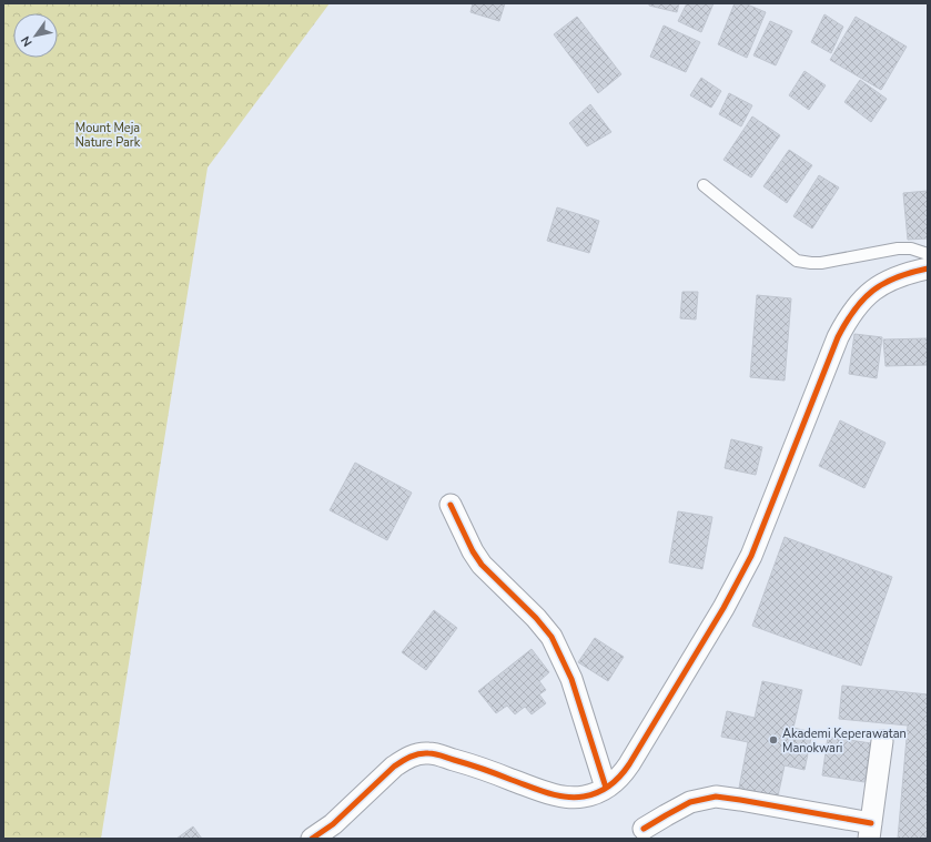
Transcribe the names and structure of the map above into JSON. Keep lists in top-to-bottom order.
{
  "parks": ["Mount Meja Nature Park"],
  "places": ["Akademi Keperawatan Manokwari"],
  "north": "bottom left"
}
